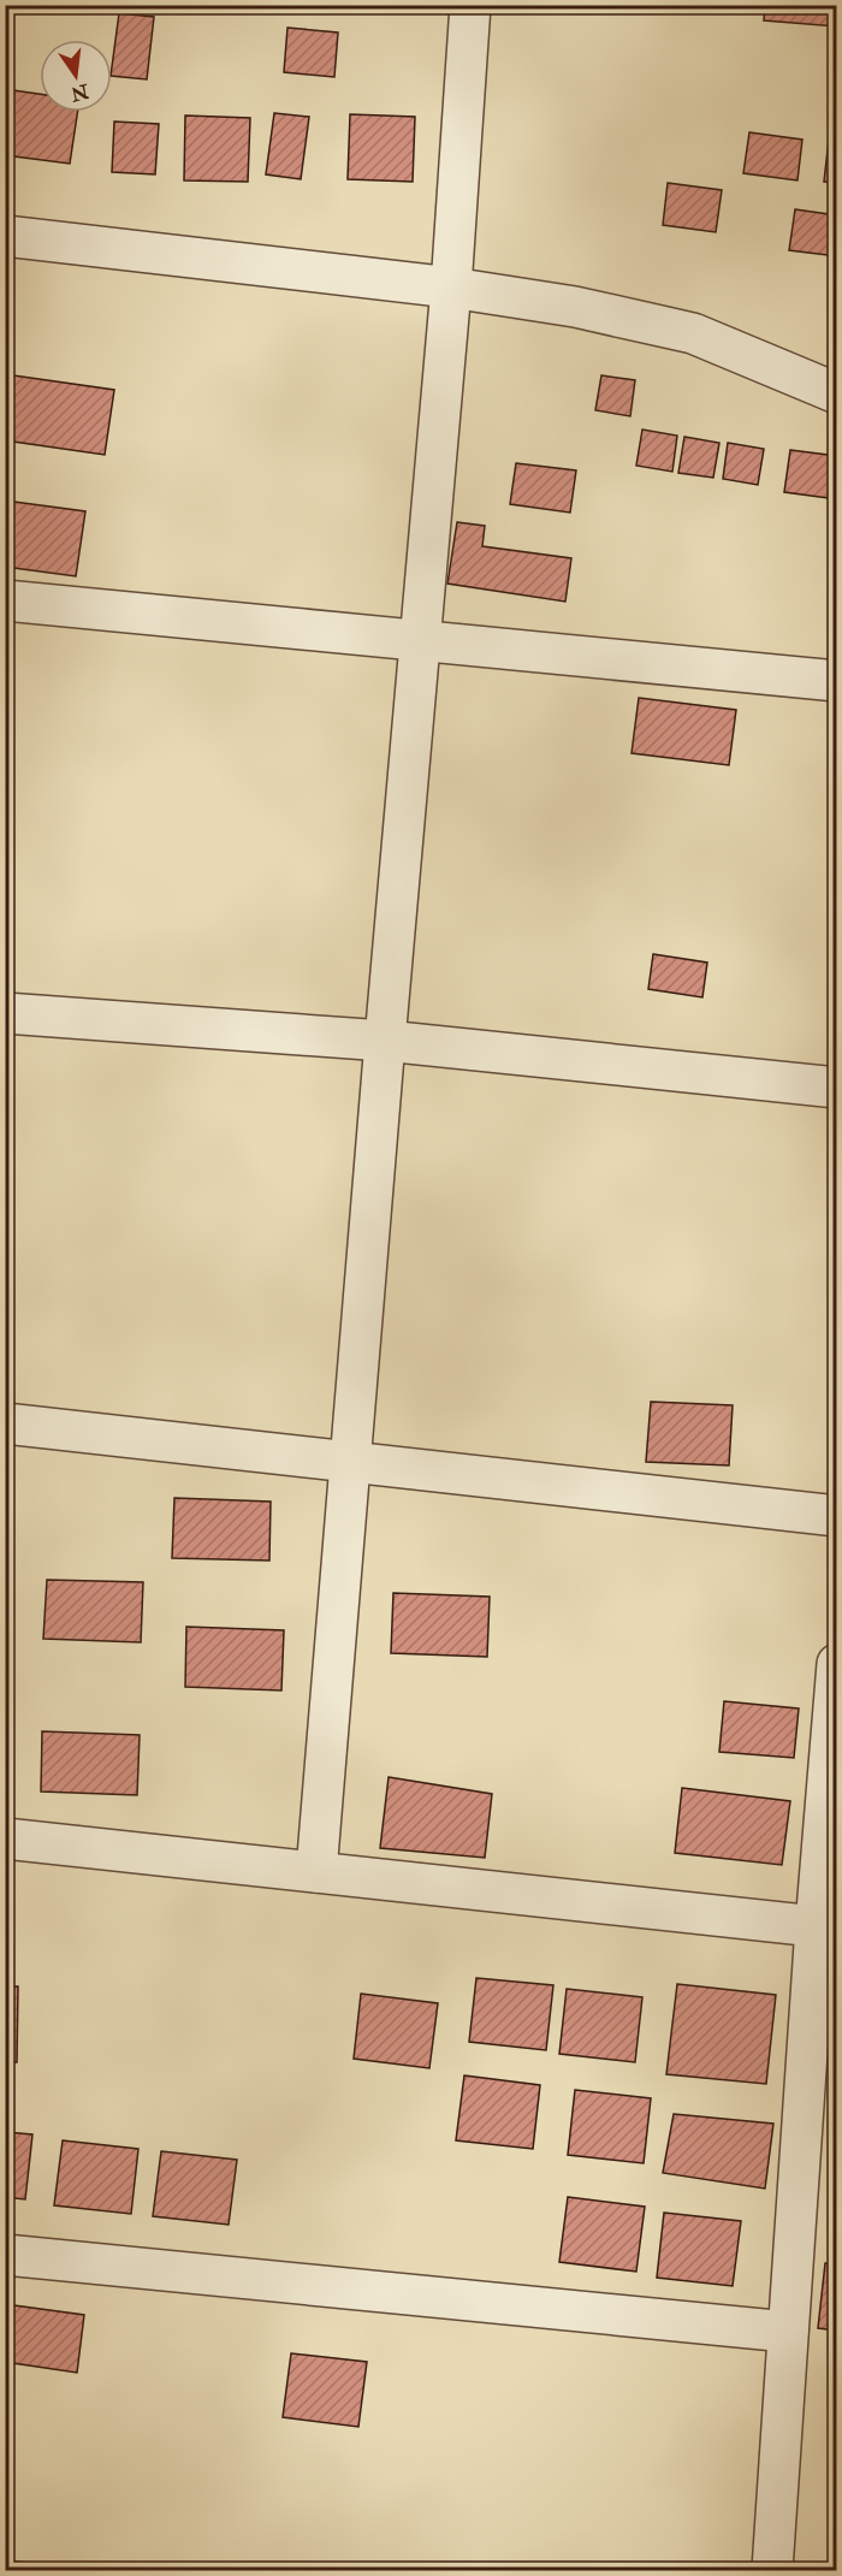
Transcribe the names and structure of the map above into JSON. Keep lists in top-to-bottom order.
{
  "north": "bottom"
}
